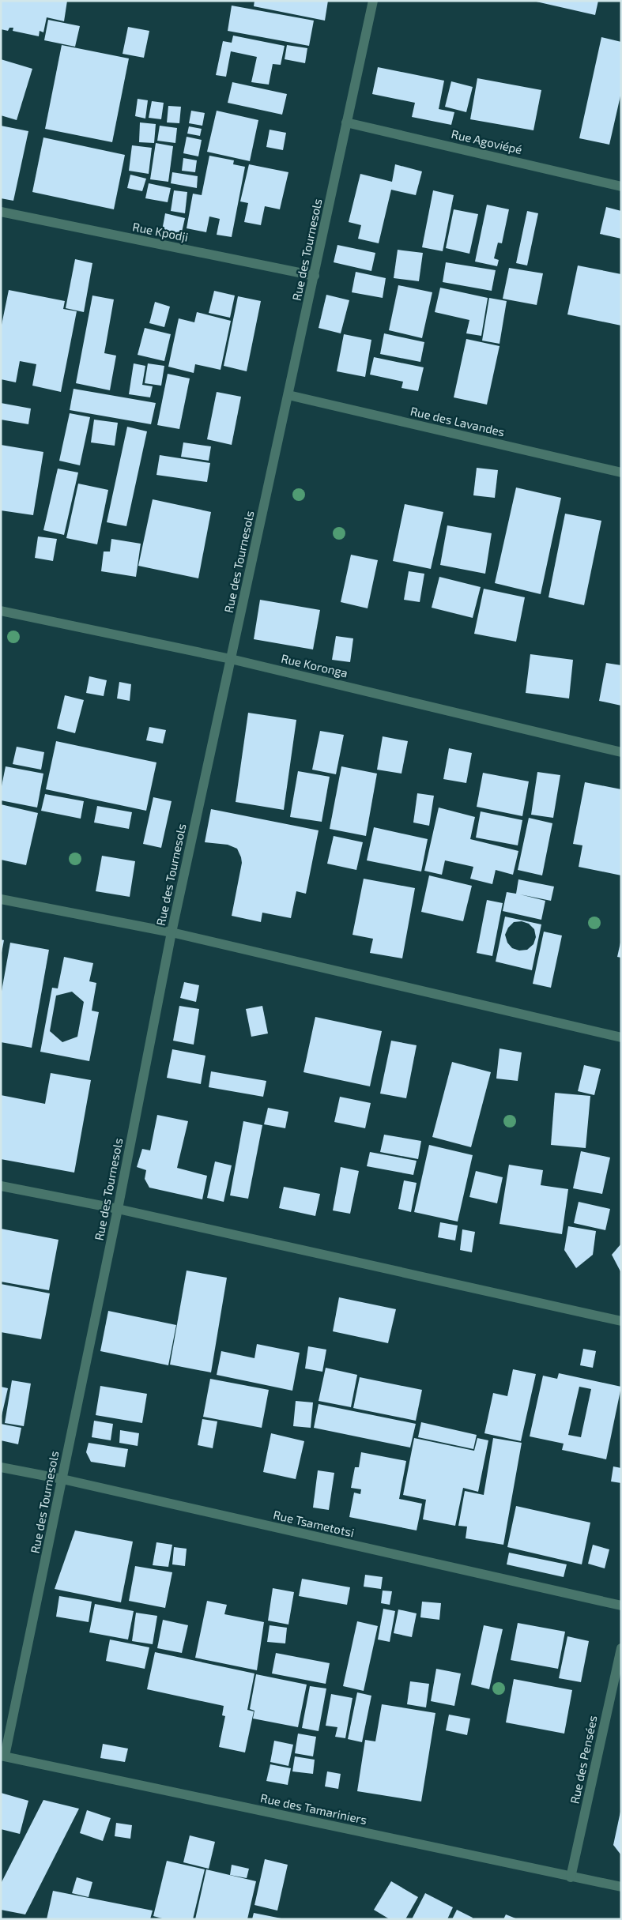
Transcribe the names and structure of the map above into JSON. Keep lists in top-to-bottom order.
{
  "streets": {
    "street": [
      "Rue Agoviépé",
      "Rue Kpodji",
      "Rue des Tournesols",
      "Rue des Lavandes",
      "Rue Koronga",
      "Rue Tsametotsi",
      "Rue des Pensées",
      "Rue des Tamariniers"
    ]
  },
  "crossings": [
    ["Rue Agoviépé", "Rue des Tournesols"],
    ["Rue Kpodji", "Rue des Tournesols"],
    ["Rue des Tournesols", "Rue des Lavandes"],
    ["Rue des Tournesols", "Rue Koronga"],
    ["Rue des Tournesols", "Rue Tsametotsi"],
    ["Rue des Tournesols", "Rue des Tamariniers"],
    ["Rue des Pensées", "Rue des Tamariniers"]
  ]
}
